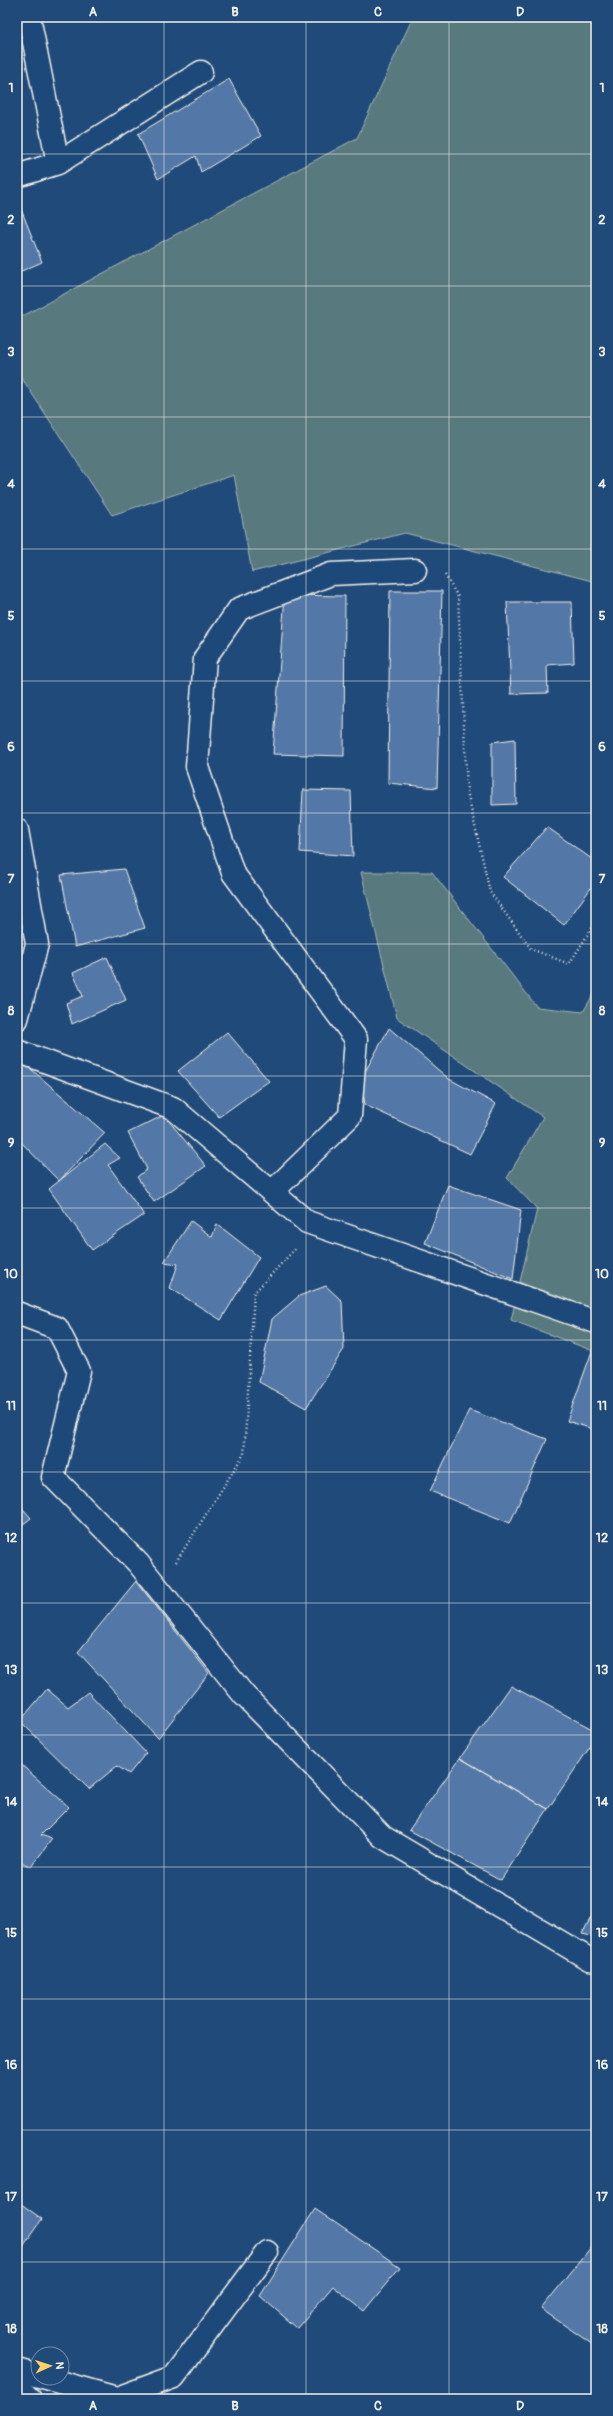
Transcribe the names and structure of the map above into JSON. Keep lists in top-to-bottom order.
{
  "north": "right",
  "grid": {
    "columns": [
      "A",
      "B",
      "C",
      "D"
    ],
    "rows": [
      "1",
      "2",
      "3",
      "4",
      "5",
      "6",
      "7",
      "8",
      "9",
      "10",
      "11",
      "12",
      "13",
      "14",
      "15",
      "16",
      "17",
      "18"
    ]
  }
}
